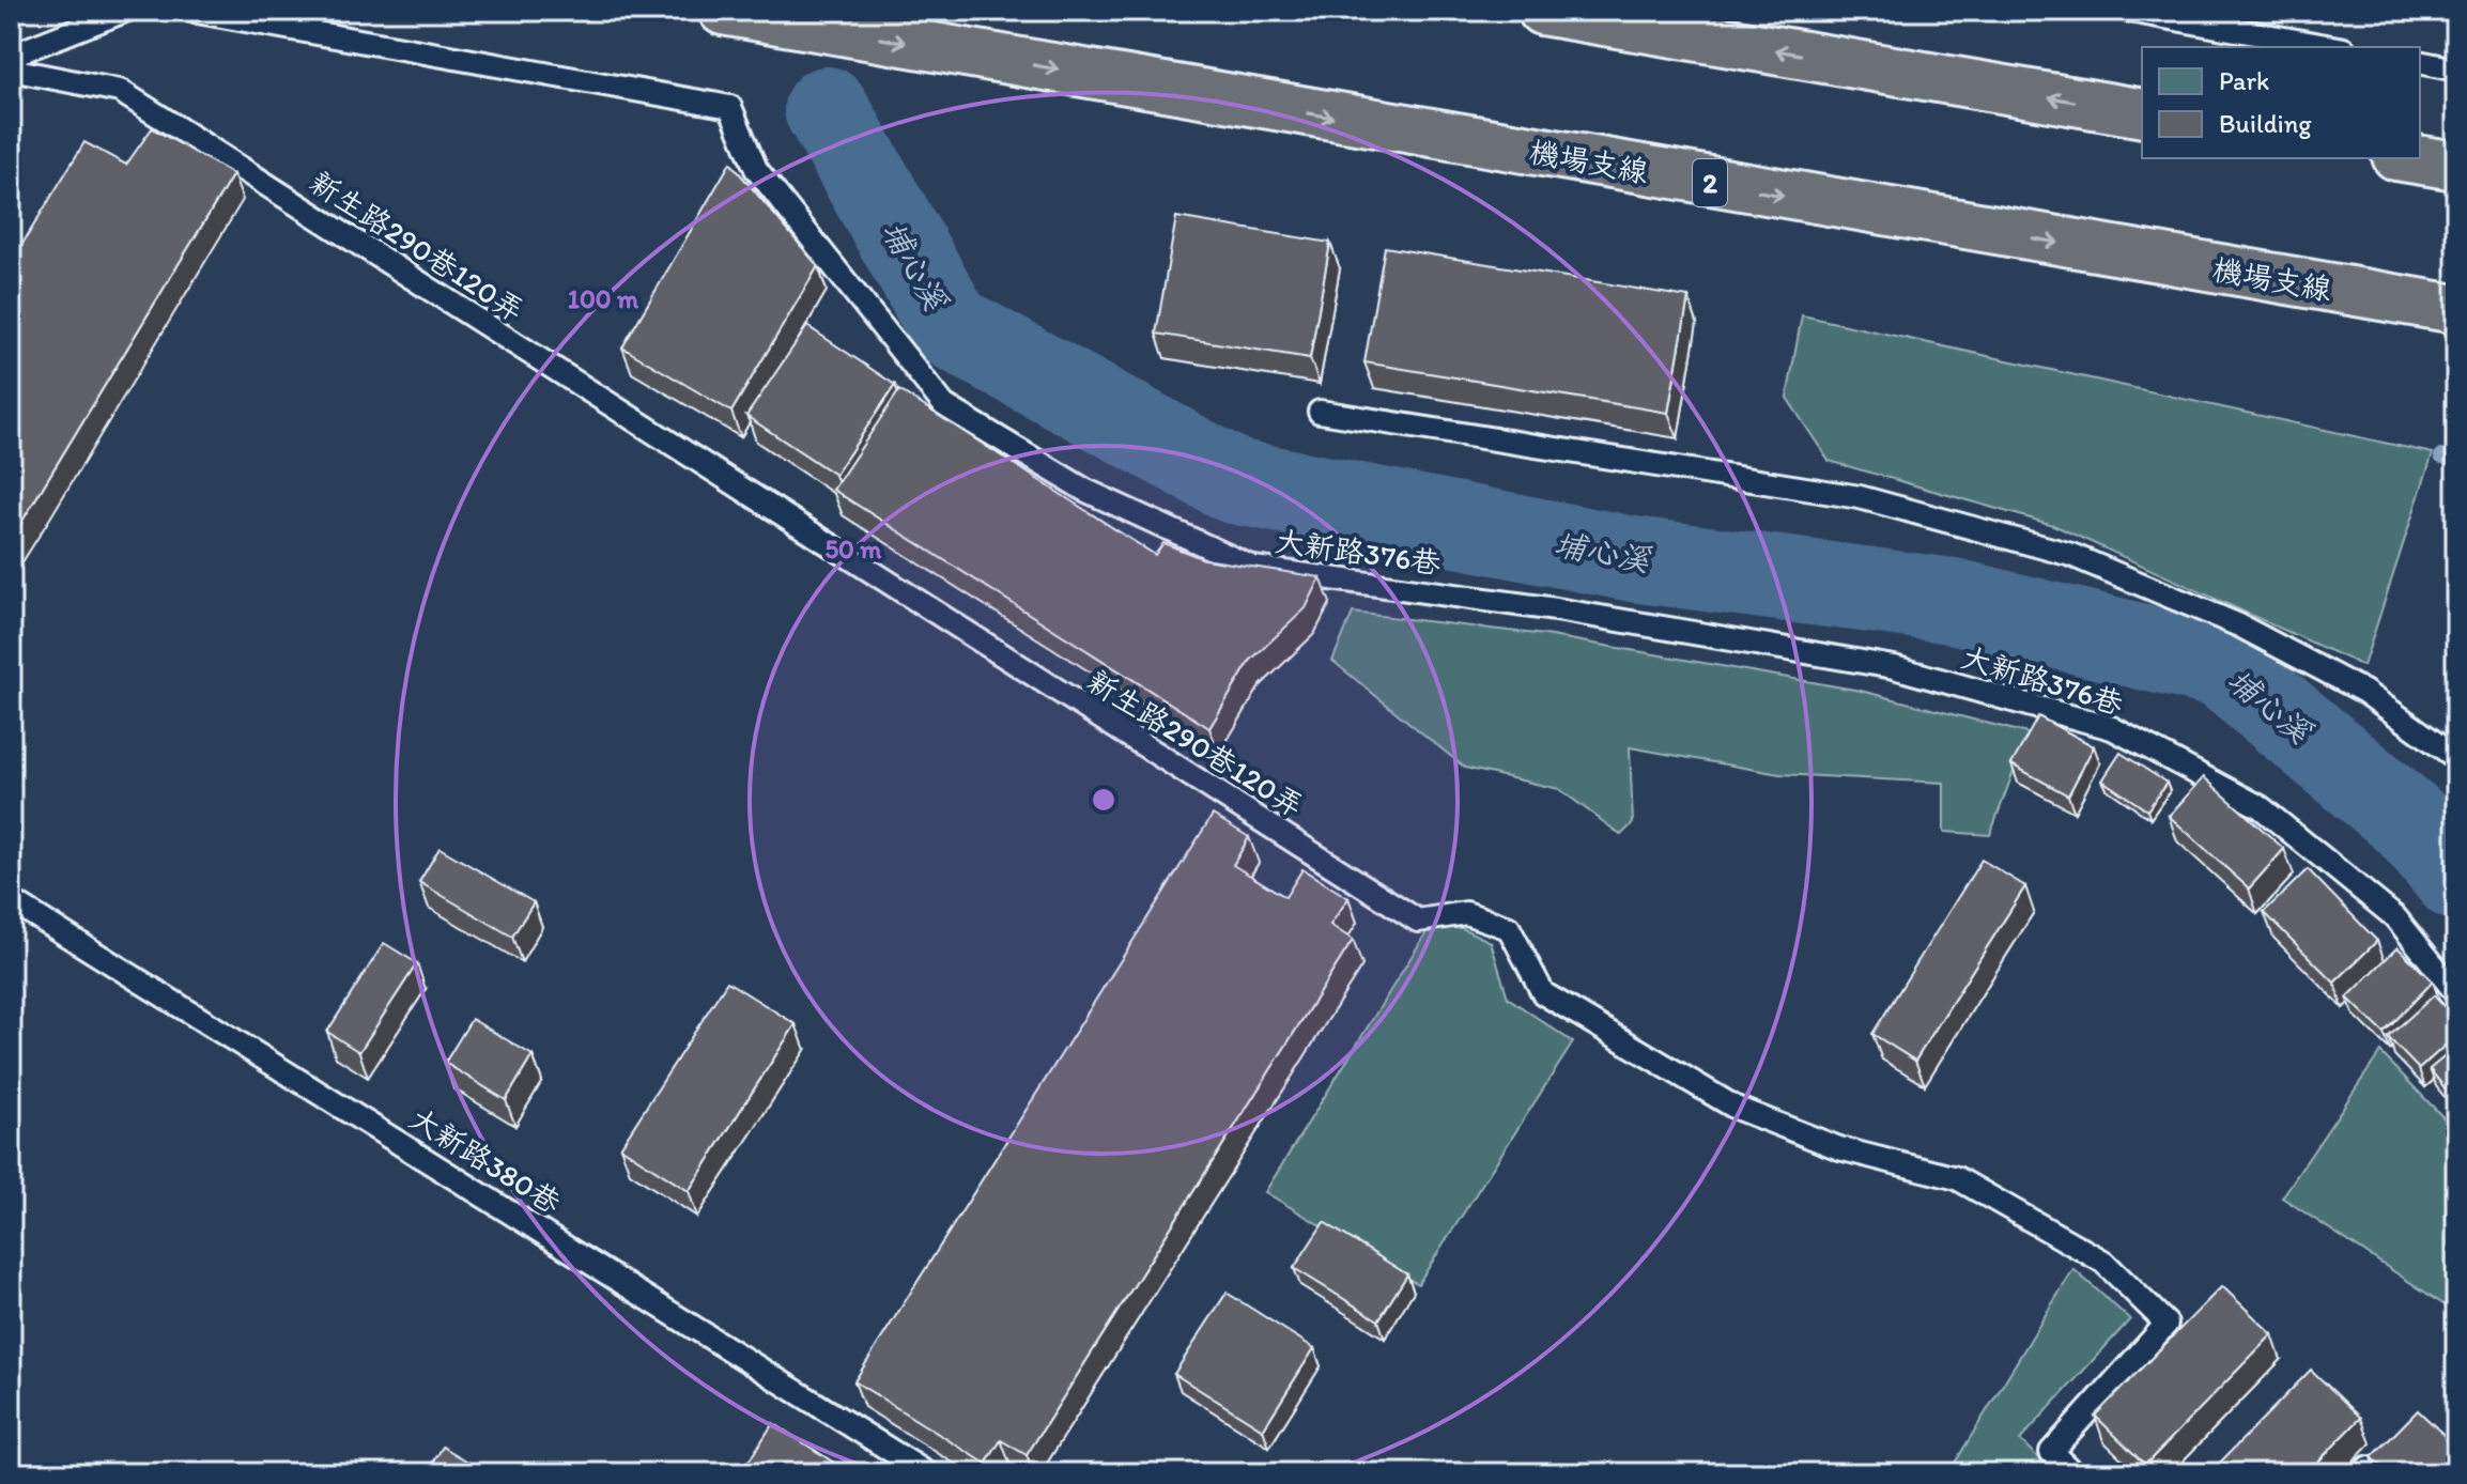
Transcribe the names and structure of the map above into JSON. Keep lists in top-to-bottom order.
{
  "streets": {
    "highway": ["機場支線", "2"],
    "lane": ["新生路290巷120弄", "大新路376巷", "大新路380巷"]
  },
  "water": ["埔心溪"],
  "legend": ["Park", "Building"],
  "rings": ["100 m", "50 m"]
}
